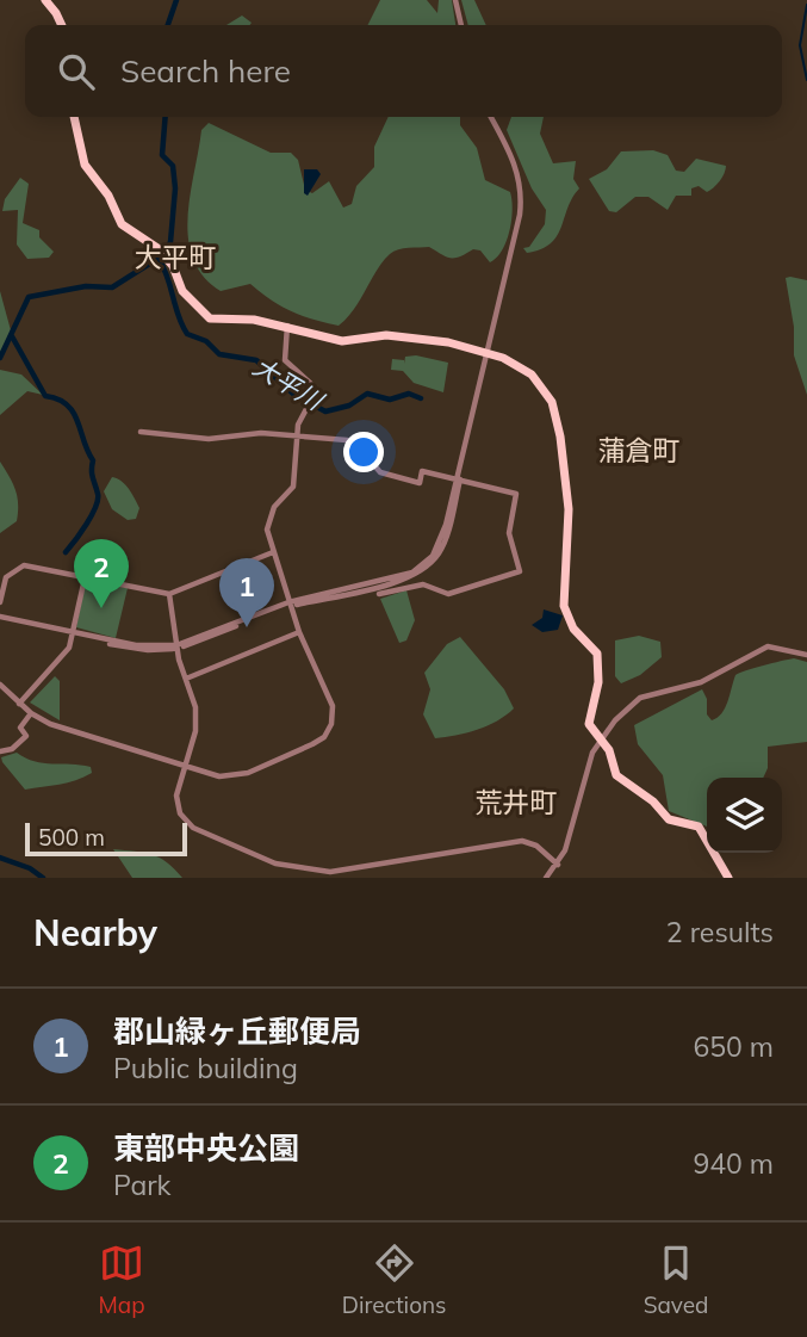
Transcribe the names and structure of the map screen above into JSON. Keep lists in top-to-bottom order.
{
  "districts": ["大平町", "蒲倉町", "荒井町"],
  "water": ["大平川"],
  "scale_bar": "500 m",
  "page": {
    "search": "Search here",
    "pins": ["2", "1"],
    "scale": "500 m",
    "heading": ["Nearby", "2 results"],
    "list": [
      {
        "mark": "1",
        "name": "郡山緑ヶ丘郵便局",
        "note": "Public building",
        "value": "650 m"
      },
      {
        "mark": "2",
        "name": "東部中央公園",
        "note": "Park",
        "value": "940 m"
      }
    ],
    "nav": ["Map", "Directions", "Saved"]
  }
}
